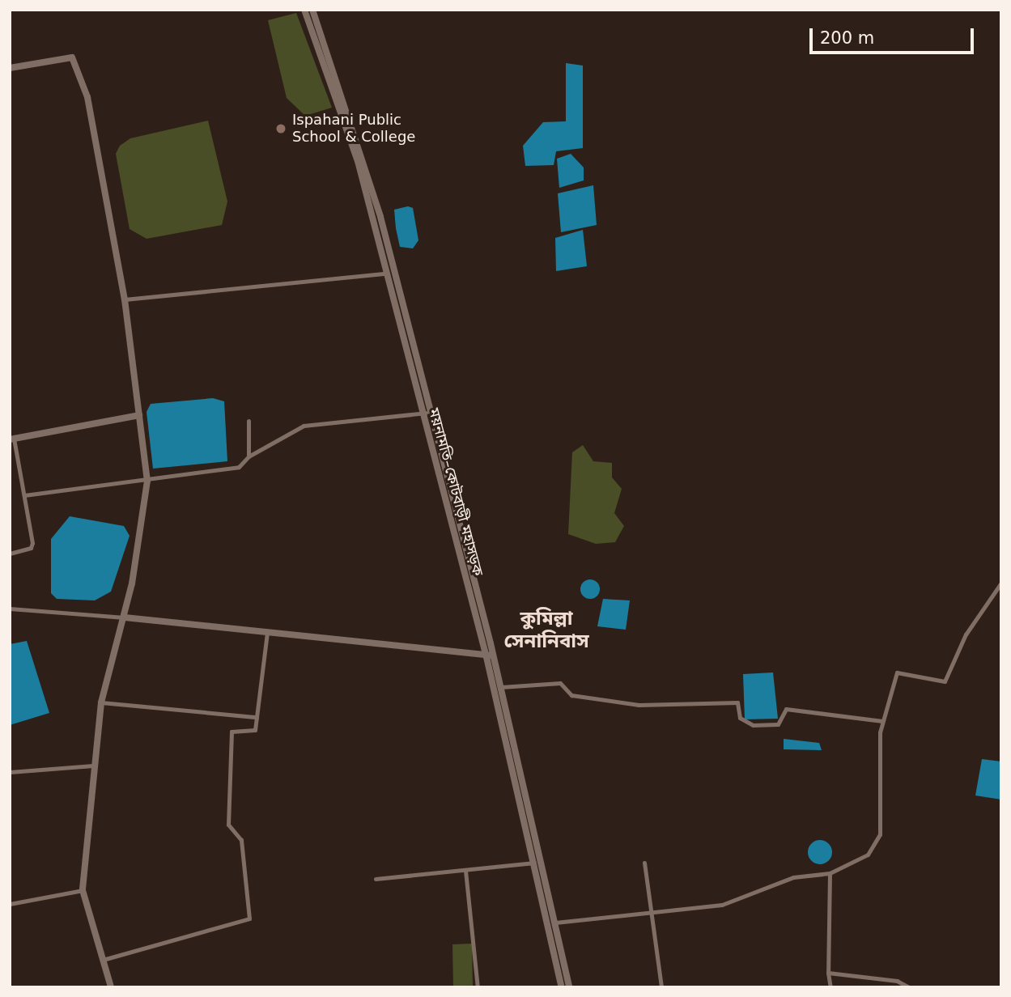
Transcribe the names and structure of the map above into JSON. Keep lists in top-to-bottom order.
{
  "streets": {
    "main road": ["ময়নামতি–কোটবাড়ী মহাসড়ক"]
  },
  "districts": ["কুমিল্লা সেনানিবাস"],
  "places": ["Ispahani Public School & College"],
  "scale_bar": "200 m"
}
